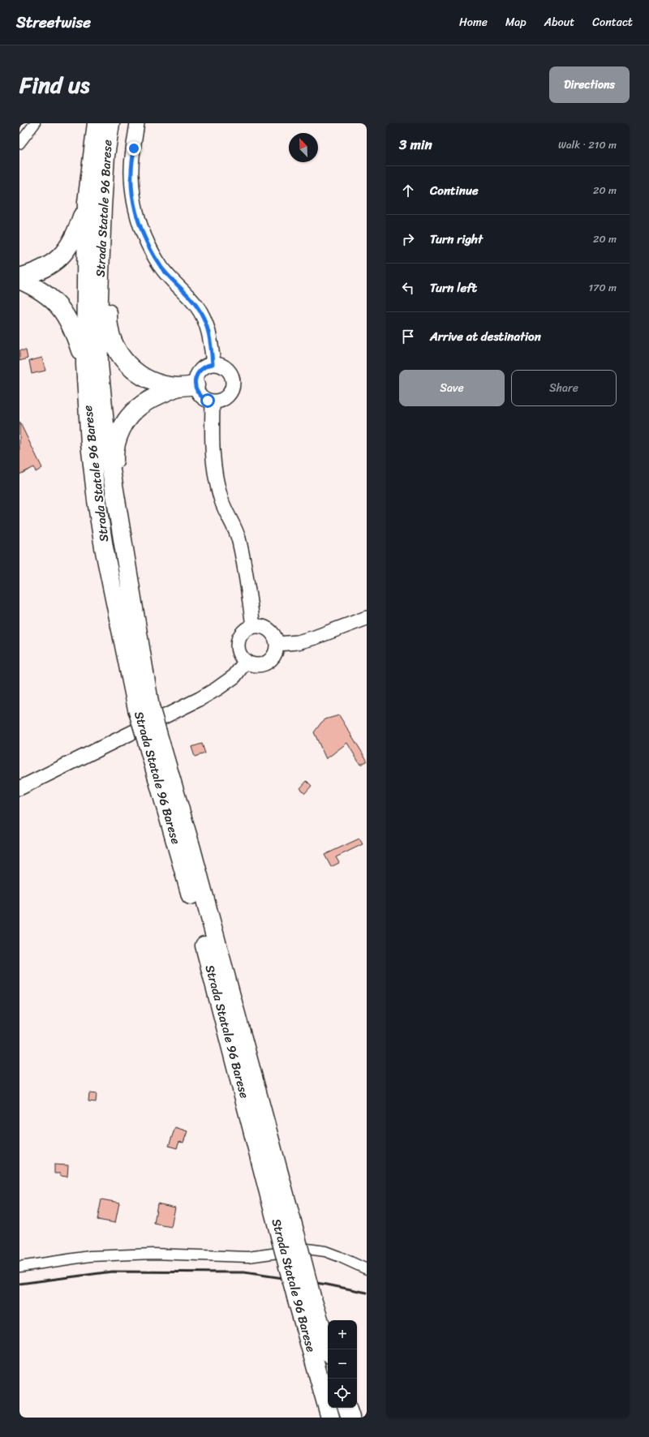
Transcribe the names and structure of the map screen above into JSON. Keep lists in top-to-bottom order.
{
  "streets": {
    "highway": ["Strada Statale 96 Barese"]
  },
  "north": "top left",
  "page": {
    "header": "Streetwise",
    "nav": [
      "Home",
      "Map",
      "About",
      "Contact"
    ],
    "title": "Find us",
    "buttons": [
      "Directions",
      ["Save", "Share"]
    ],
    "heading": ["3 min", "Walk · 210 m"],
    "list": [
      ["Continue", "20 m"],
      ["Turn right", "20 m"],
      ["Turn left", "170 m"],
      "Arrive at destination"
    ],
    "map_buttons": ["+", "−"]
  }
}
